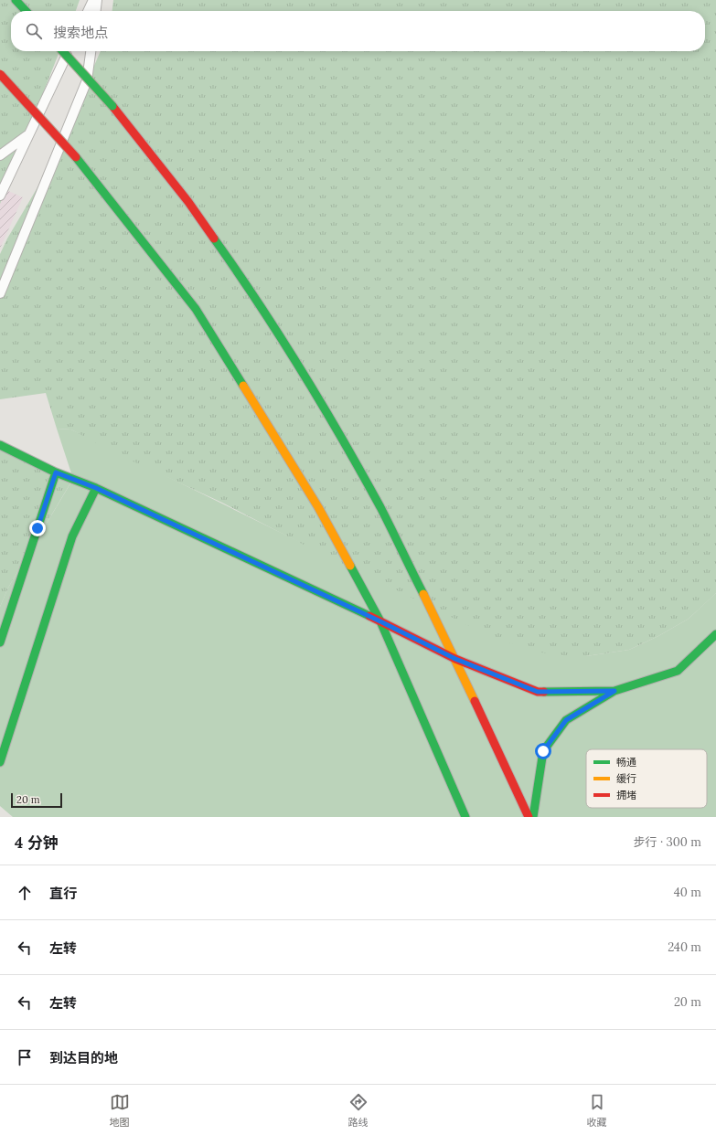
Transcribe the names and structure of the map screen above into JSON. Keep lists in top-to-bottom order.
{
  "legend": ["畅通", "缓行", "拥堵"],
  "scale_bar": "20 m",
  "page": {
    "search": "搜索地点",
    "scale": "20 m",
    "heading": ["4 分钟", "步行 · 300 m"],
    "list": [
      ["直行", "40 m"],
      ["左转", "240 m"],
      ["左转", "20 m"],
      "到达目的地"
    ],
    "nav": ["地图", "路线", "收藏"]
  }
}
